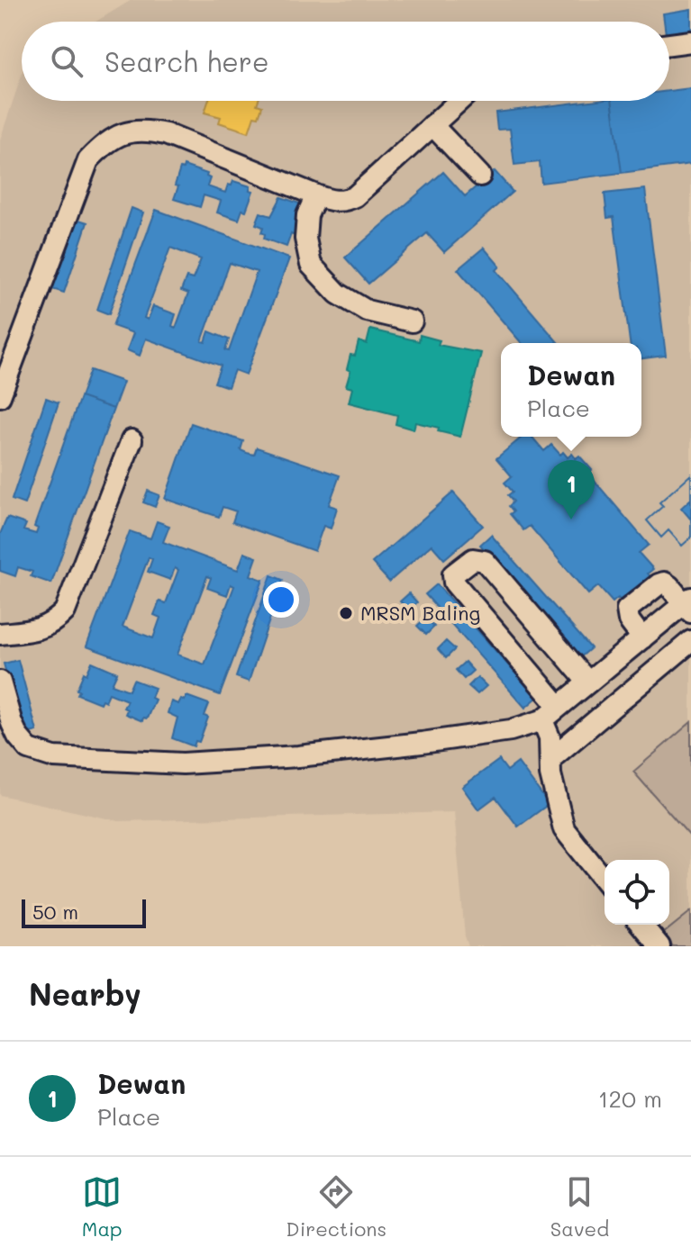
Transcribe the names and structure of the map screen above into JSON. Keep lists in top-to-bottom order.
{
  "places": ["MRSM Baling"],
  "scale_bar": "50 m",
  "page": {
    "search": "Search here",
    "popup": ["Dewan", "Place"],
    "pins": "1",
    "scale": "50 m",
    "heading": "Nearby",
    "list": [
      {
        "mark": "1",
        "name": "Dewan",
        "note": "Place",
        "value": "120 m"
      }
    ],
    "nav": ["Map", "Directions", "Saved"]
  }
}
